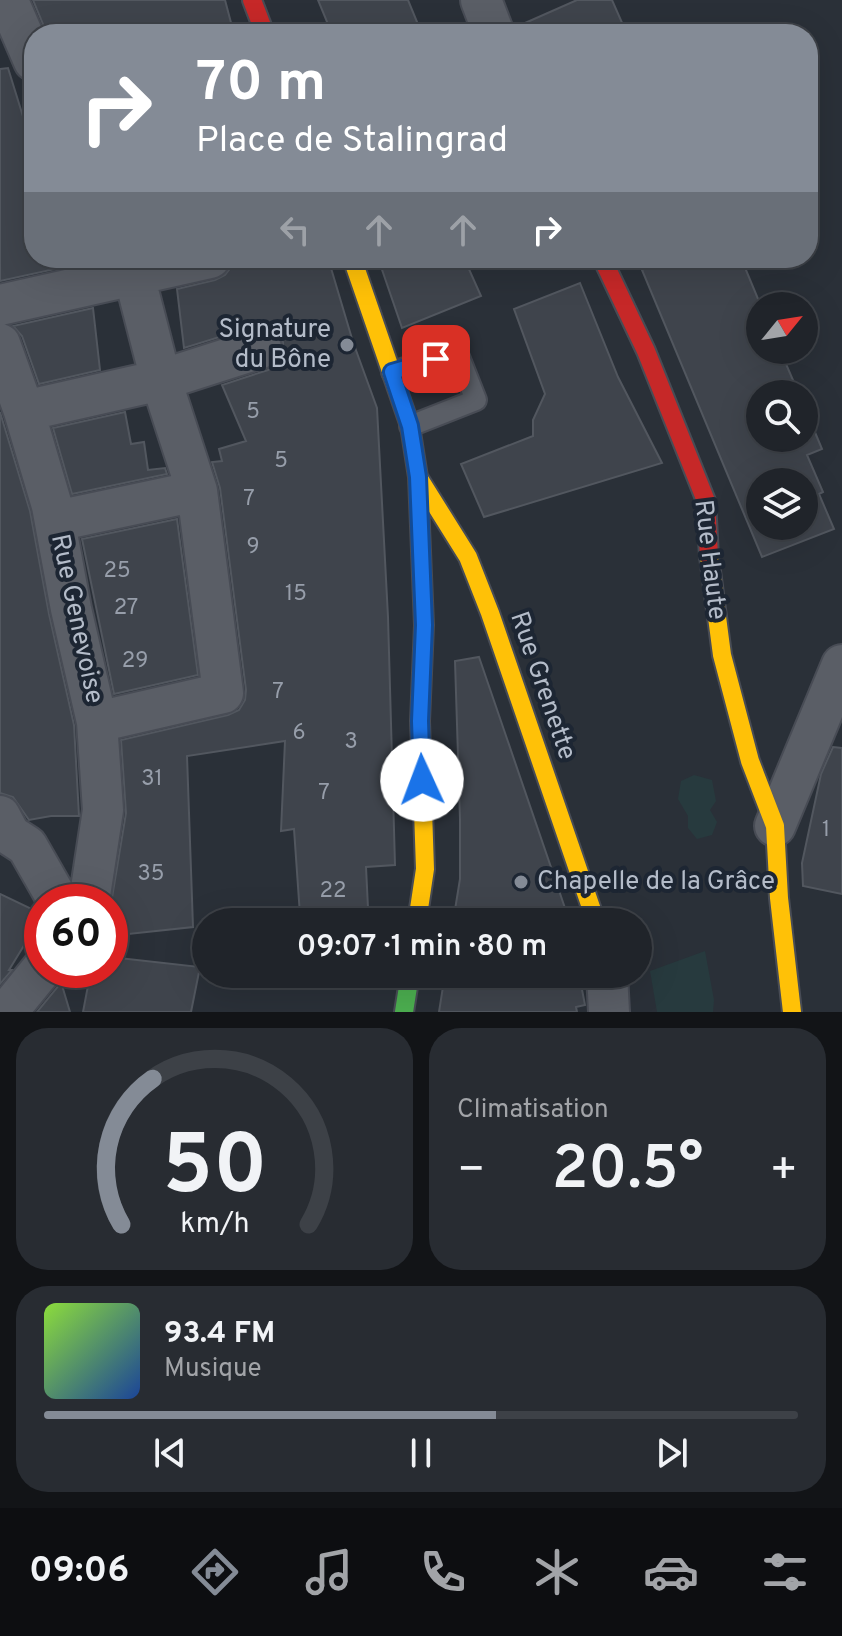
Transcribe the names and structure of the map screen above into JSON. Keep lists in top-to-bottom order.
{
  "streets": {
    "street": ["Rue Haute", "Rue Genevoise", "Rue Grenette"]
  },
  "places": ["Signature du Bône", "Chapelle de la Grâce"],
  "house_numbers": [
    "5",
    "5",
    "7",
    "9",
    "25",
    "15",
    "27",
    "29",
    "7",
    "6",
    "3",
    "31",
    "7",
    "1",
    "35",
    "22"
  ],
  "north": "top right",
  "page": {
    "turn": ["70 m", "Place de Stalingrad"],
    "limit": "60",
    "trip": "09:07 · 1 min · 80 m",
    "tile": "Climatisation",
    "heat": ["−", "20.5°", "+"],
    "song": ["93.4 FM", "Musique"],
    "tabs": "09:06",
    "gauge": ["50", "km/h"]
  }
}
